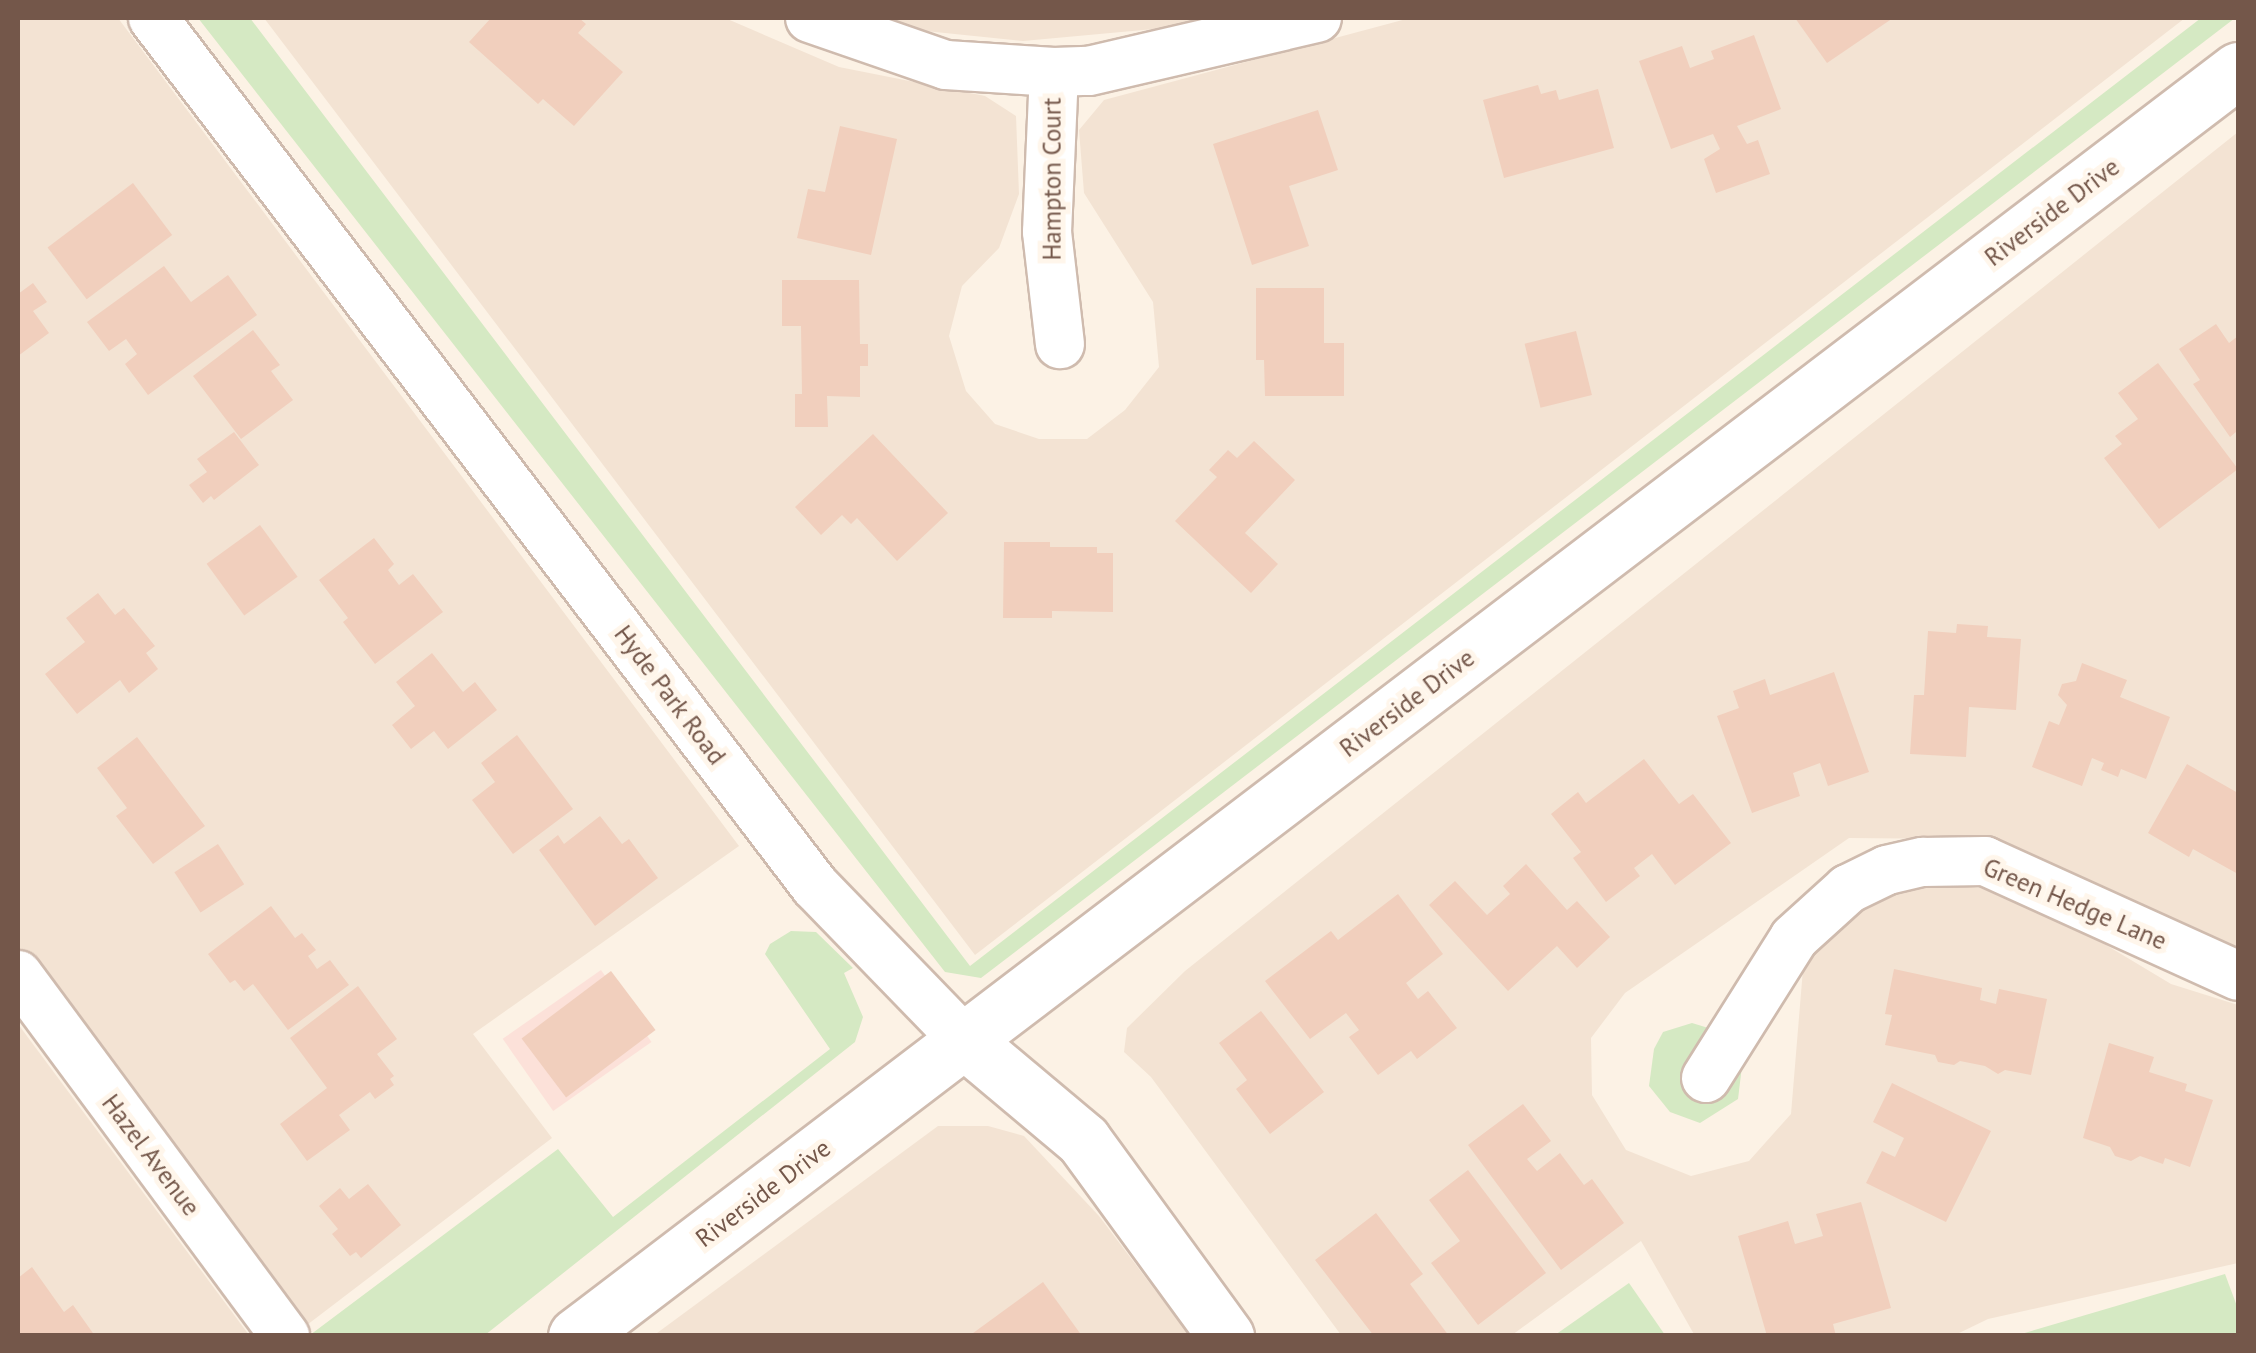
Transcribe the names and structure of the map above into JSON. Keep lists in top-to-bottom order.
{
  "streets": {
    "main road": ["Riverside Drive", "Hyde Park Road"],
    "street": ["Hampton Court", "Green Hedge Lane", "Hazel Avenue"]
  },
  "crossings": [
    ["Riverside Drive", "Hyde Park Road"]
  ]
}
